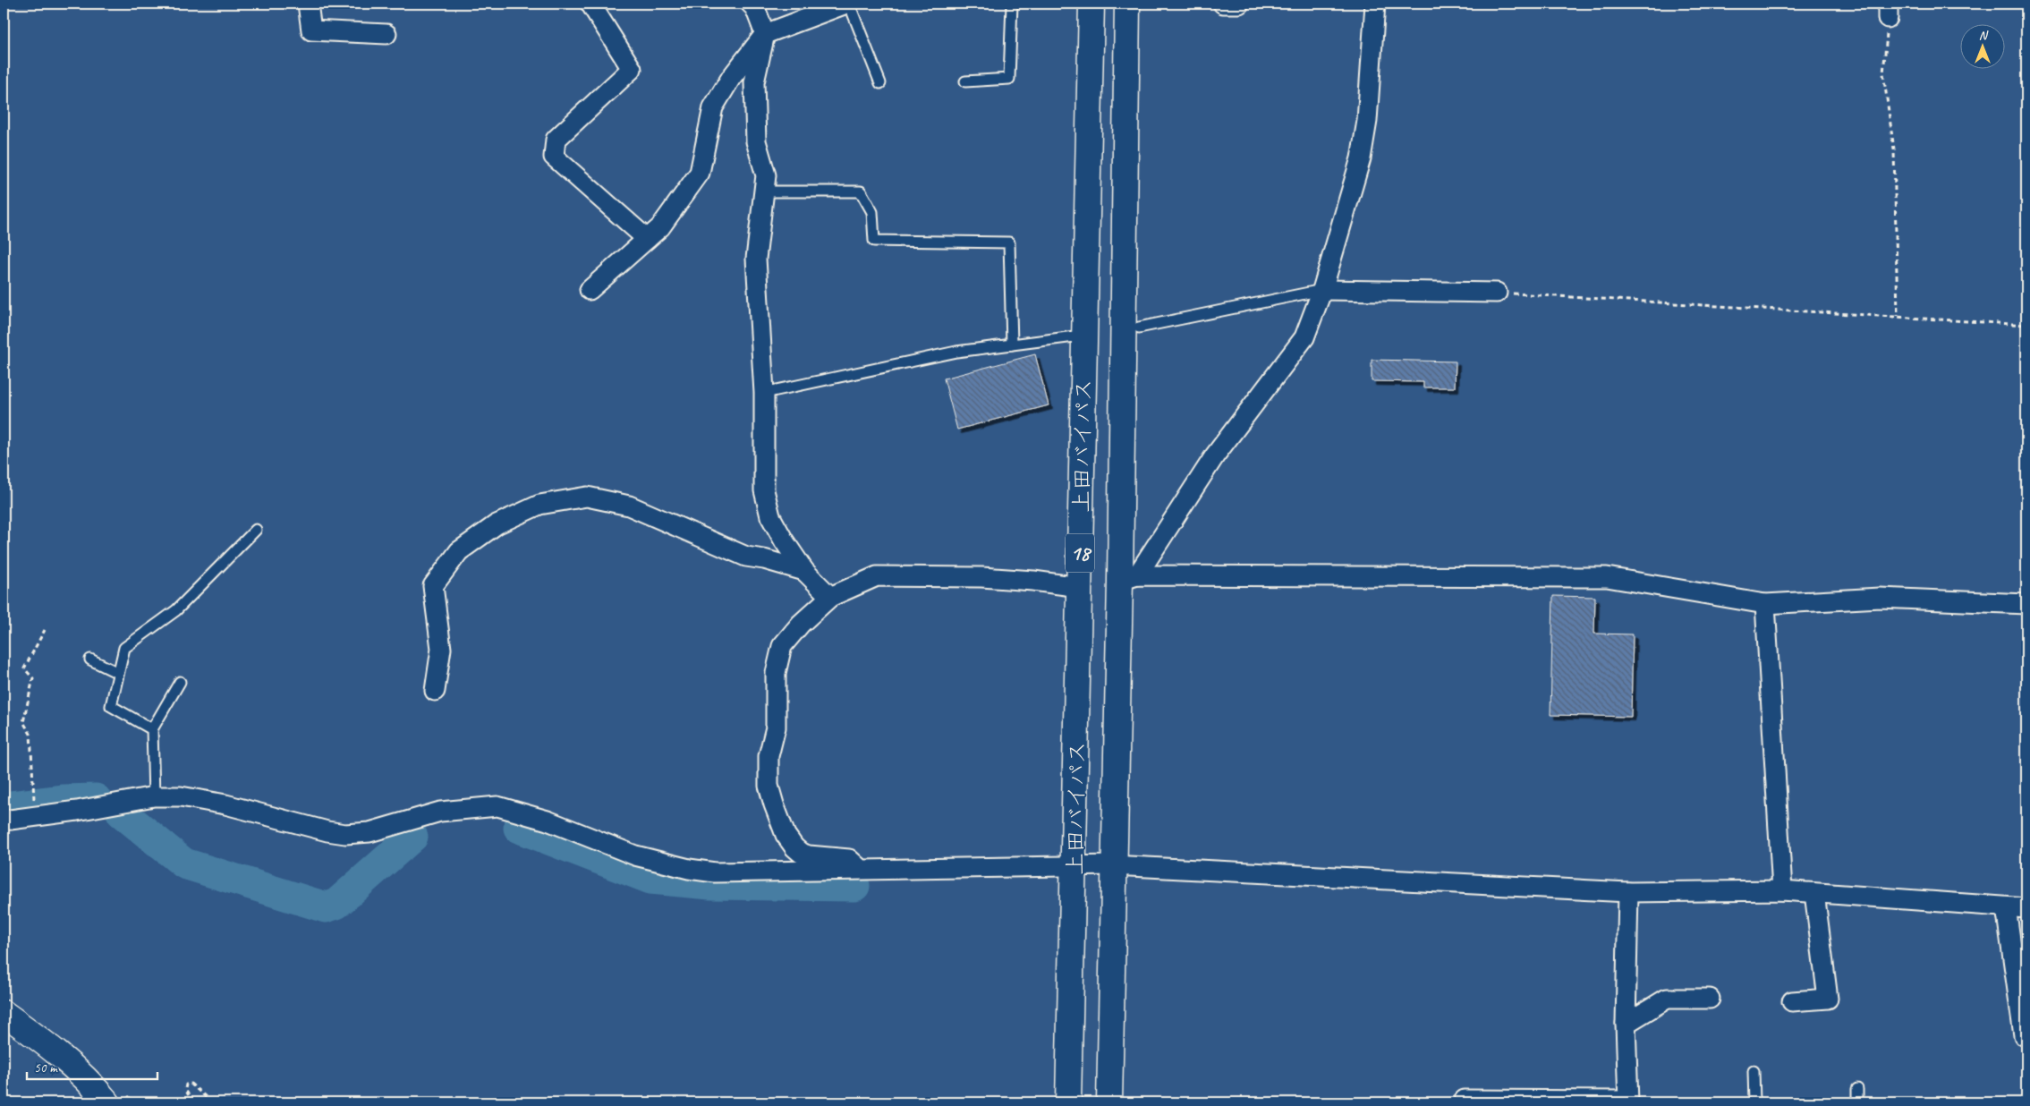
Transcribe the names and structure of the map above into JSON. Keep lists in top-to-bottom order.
{
  "streets": {
    "main road": ["上田バイパス", "18"]
  },
  "scale_bar": "50 m",
  "north": "top"
}
